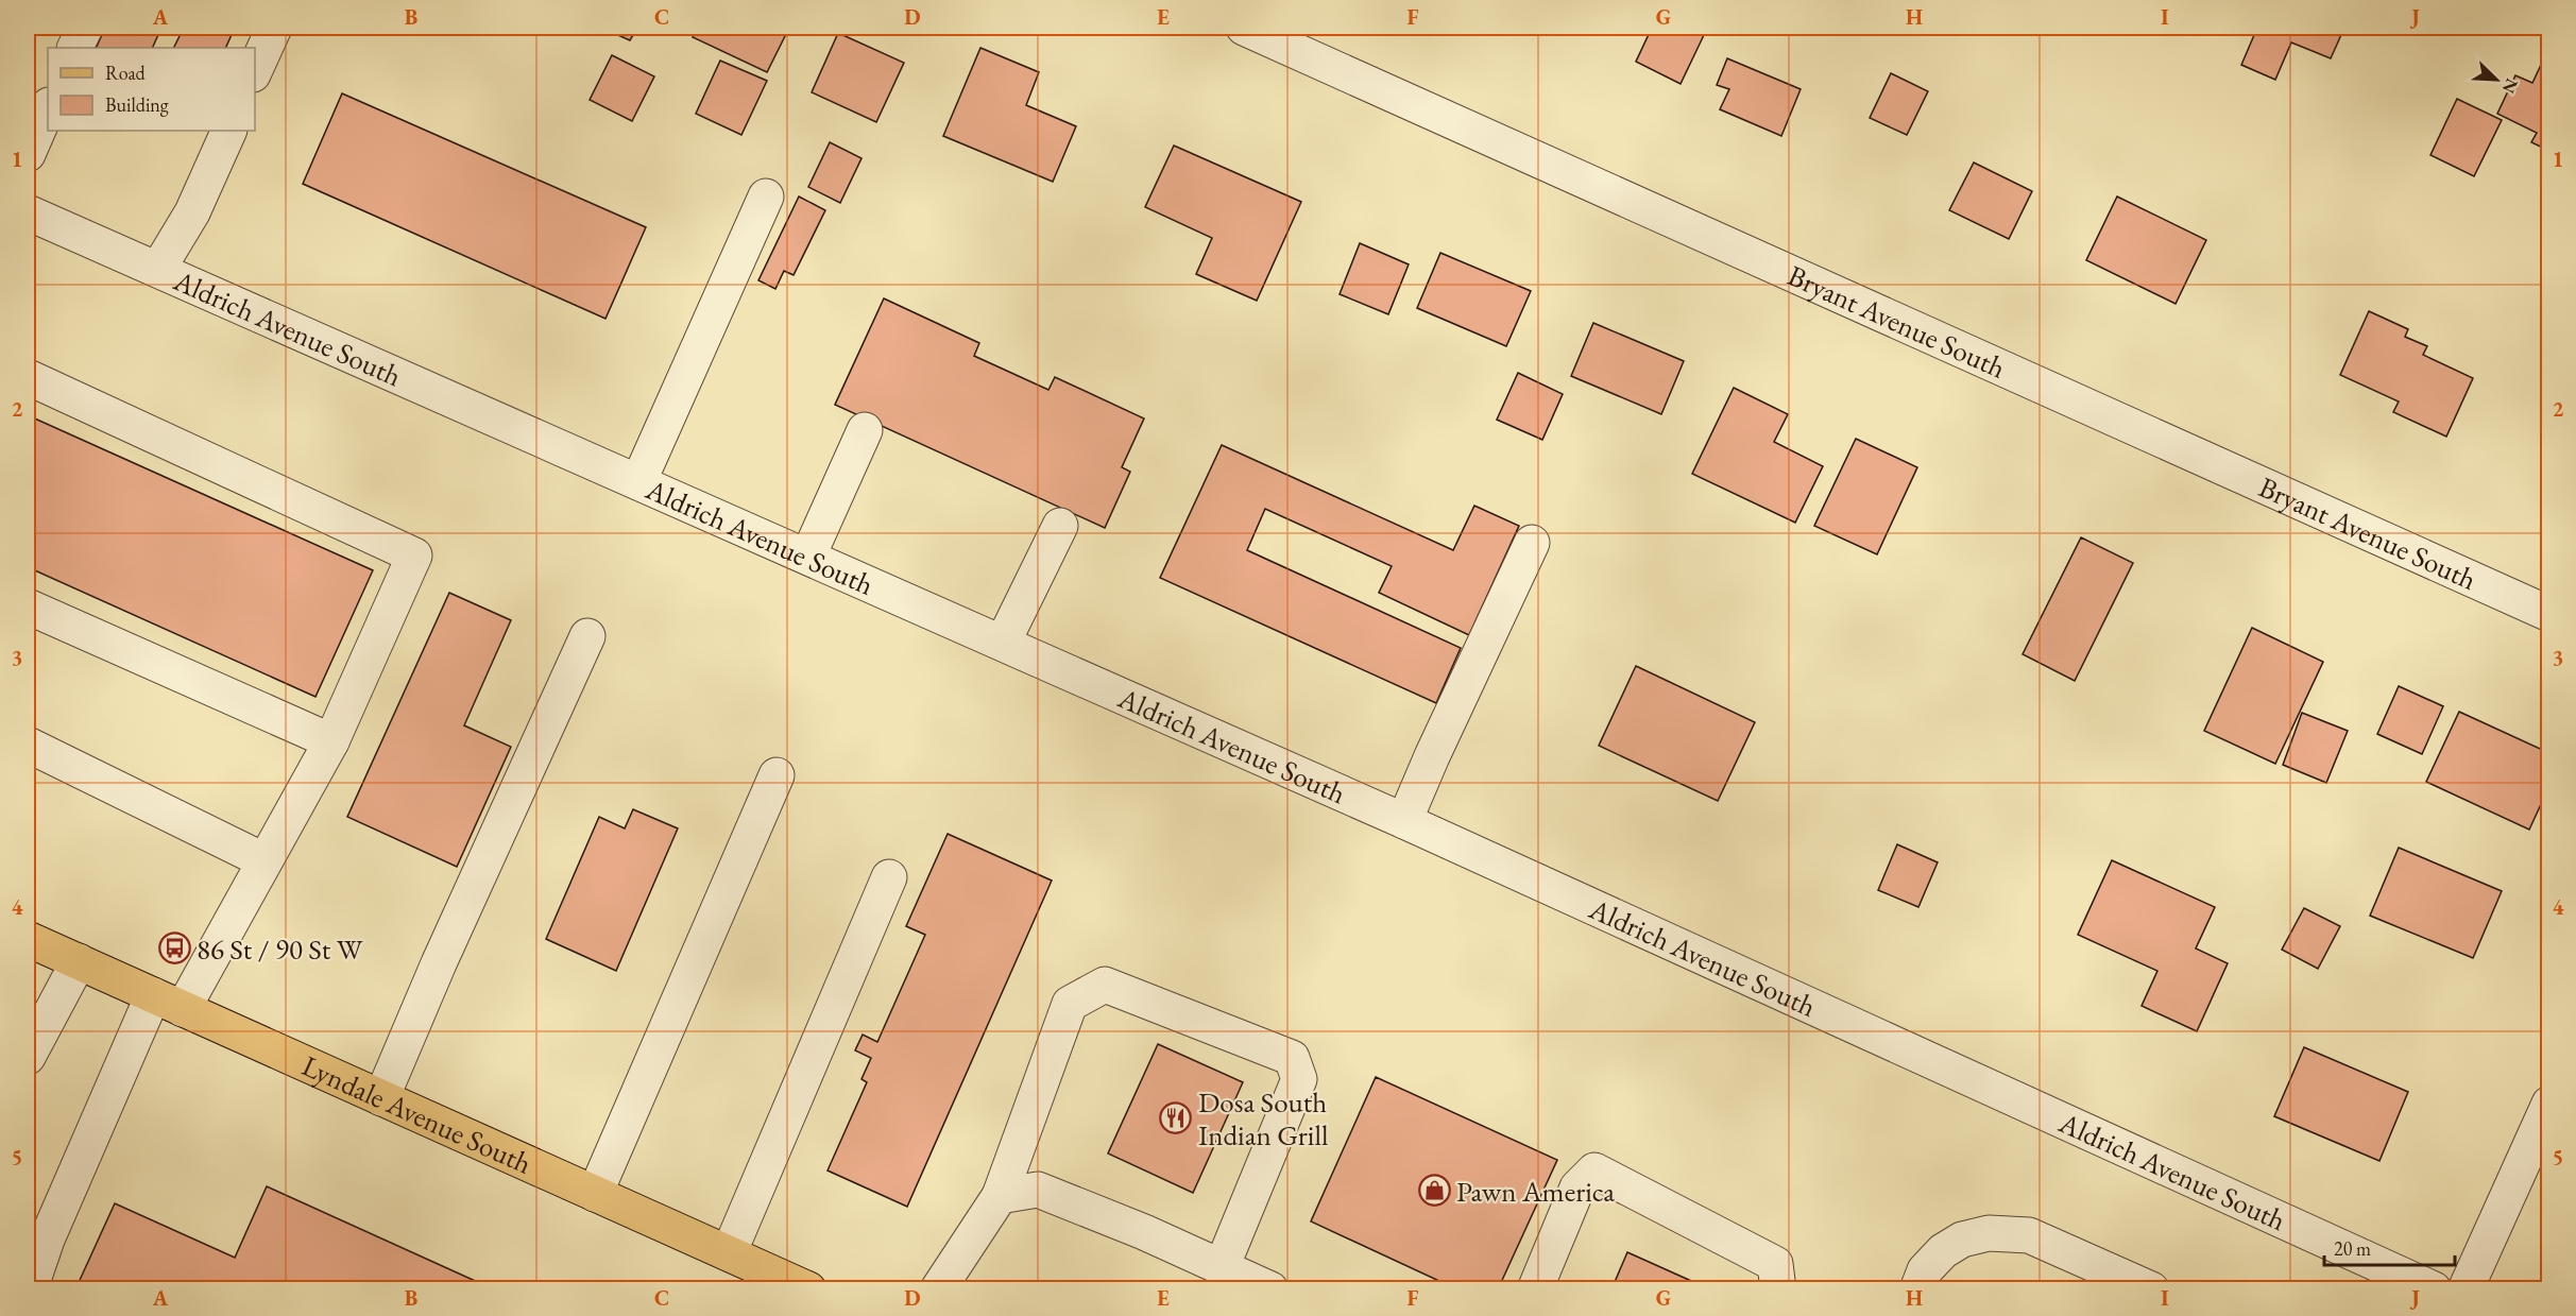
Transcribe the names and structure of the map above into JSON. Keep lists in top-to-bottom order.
{
  "streets": {
    "main road": ["Lyndale Avenue South"],
    "street": ["Bryant Avenue South", "Aldrich Avenue South"]
  },
  "places": {
    "bus stop": ["86 St / 90 St W"],
    "restaurant": ["Dosa South Indian Grill"],
    "shop": ["Pawn America"]
  },
  "legend": ["Road", "Building"],
  "scale_bar": "20 m",
  "north": "bottom right",
  "grid": {
    "columns": [
      "A",
      "B",
      "C",
      "D",
      "E",
      "F",
      "G",
      "H",
      "I",
      "J"
    ],
    "rows": [
      "1",
      "2",
      "3",
      "4",
      "5"
    ]
  }
}
